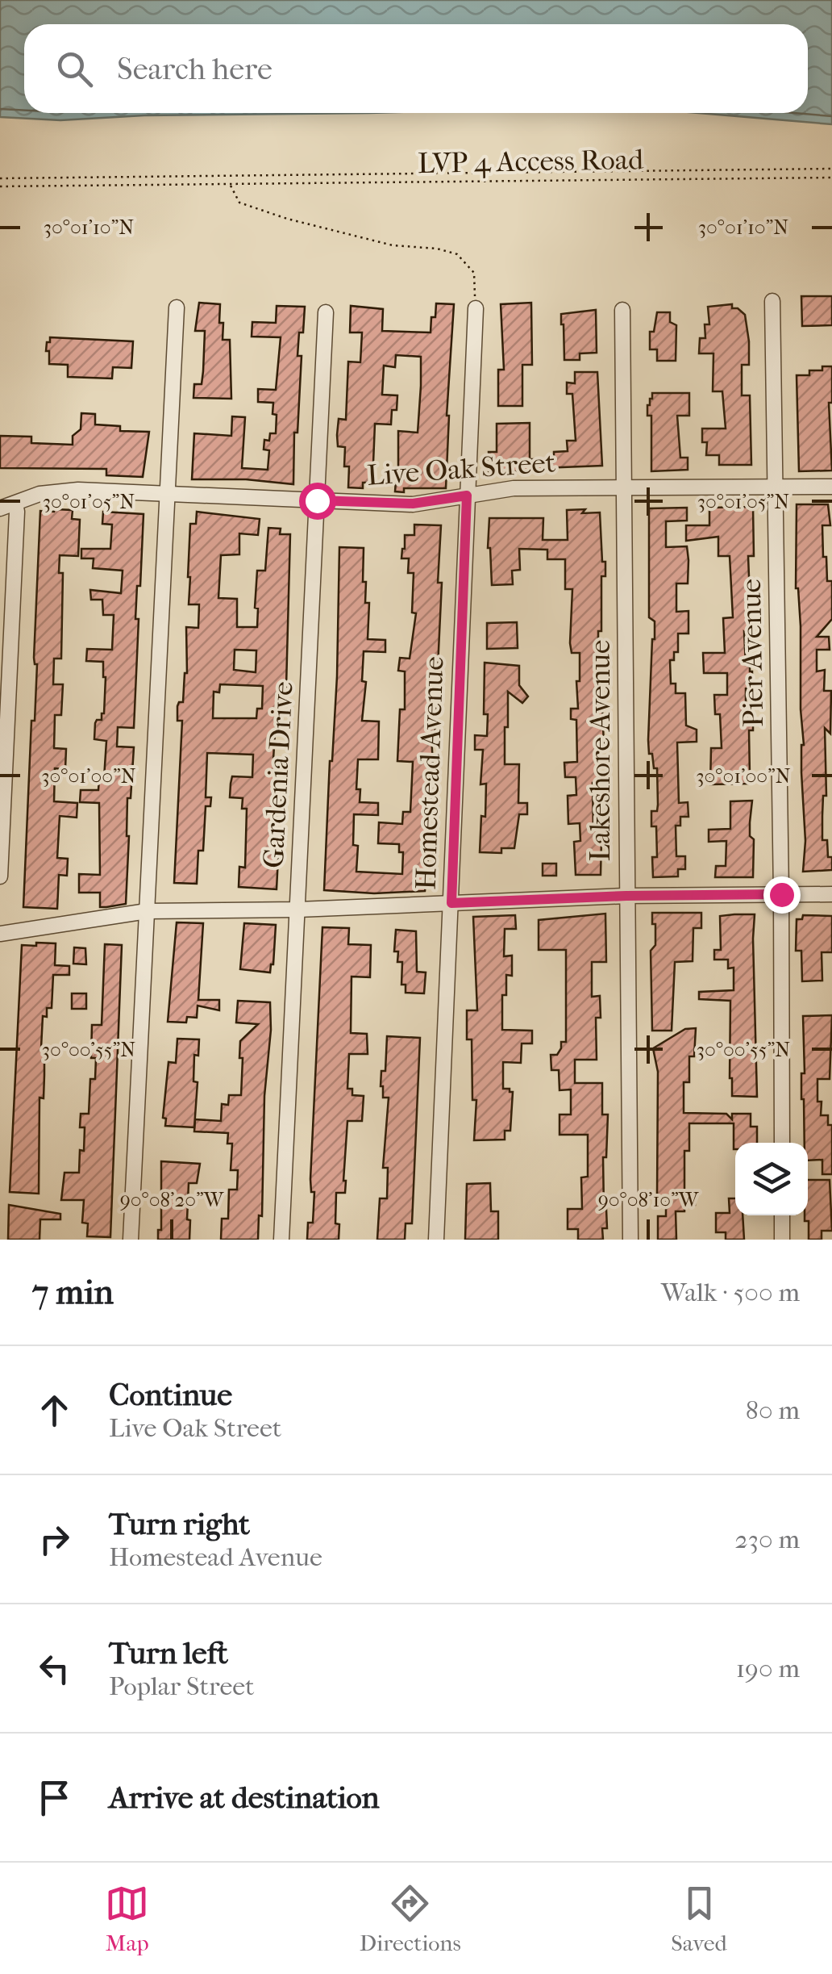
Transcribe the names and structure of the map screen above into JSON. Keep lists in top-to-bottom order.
{
  "streets": {
    "street": [
      "Live Oak Street",
      "Pier Avenue",
      "Lakeshore Avenue",
      "Homestead Avenue",
      "Gardenia Drive"
    ],
    "path": ["LVP 4 Access Road"]
  },
  "crossings": [
    ["Live Oak Street", "Pier Avenue"],
    ["Live Oak Street", "Lakeshore Avenue"],
    ["Live Oak Street", "Homestead Avenue"],
    ["Live Oak Street", "Gardenia Drive"]
  ],
  "page": {
    "search": "Search here",
    "heading": ["7 min", "Walk · 500 m"],
    "list": [
      ["Continue", "Live Oak Street", "80 m"],
      ["Turn right", "Homestead Avenue", "230 m"],
      ["Turn left", "Poplar Street", "190 m"],
      "Arrive at destination"
    ],
    "nav": ["Map", "Directions", "Saved"]
  },
  "coordinates": [
    "30°01'10\"N",
    "30°01'05\"N",
    "30°01'00\"N",
    "30°00'55\"N",
    "90°08'20\"W",
    "90°08'10\"W"
  ]
}
